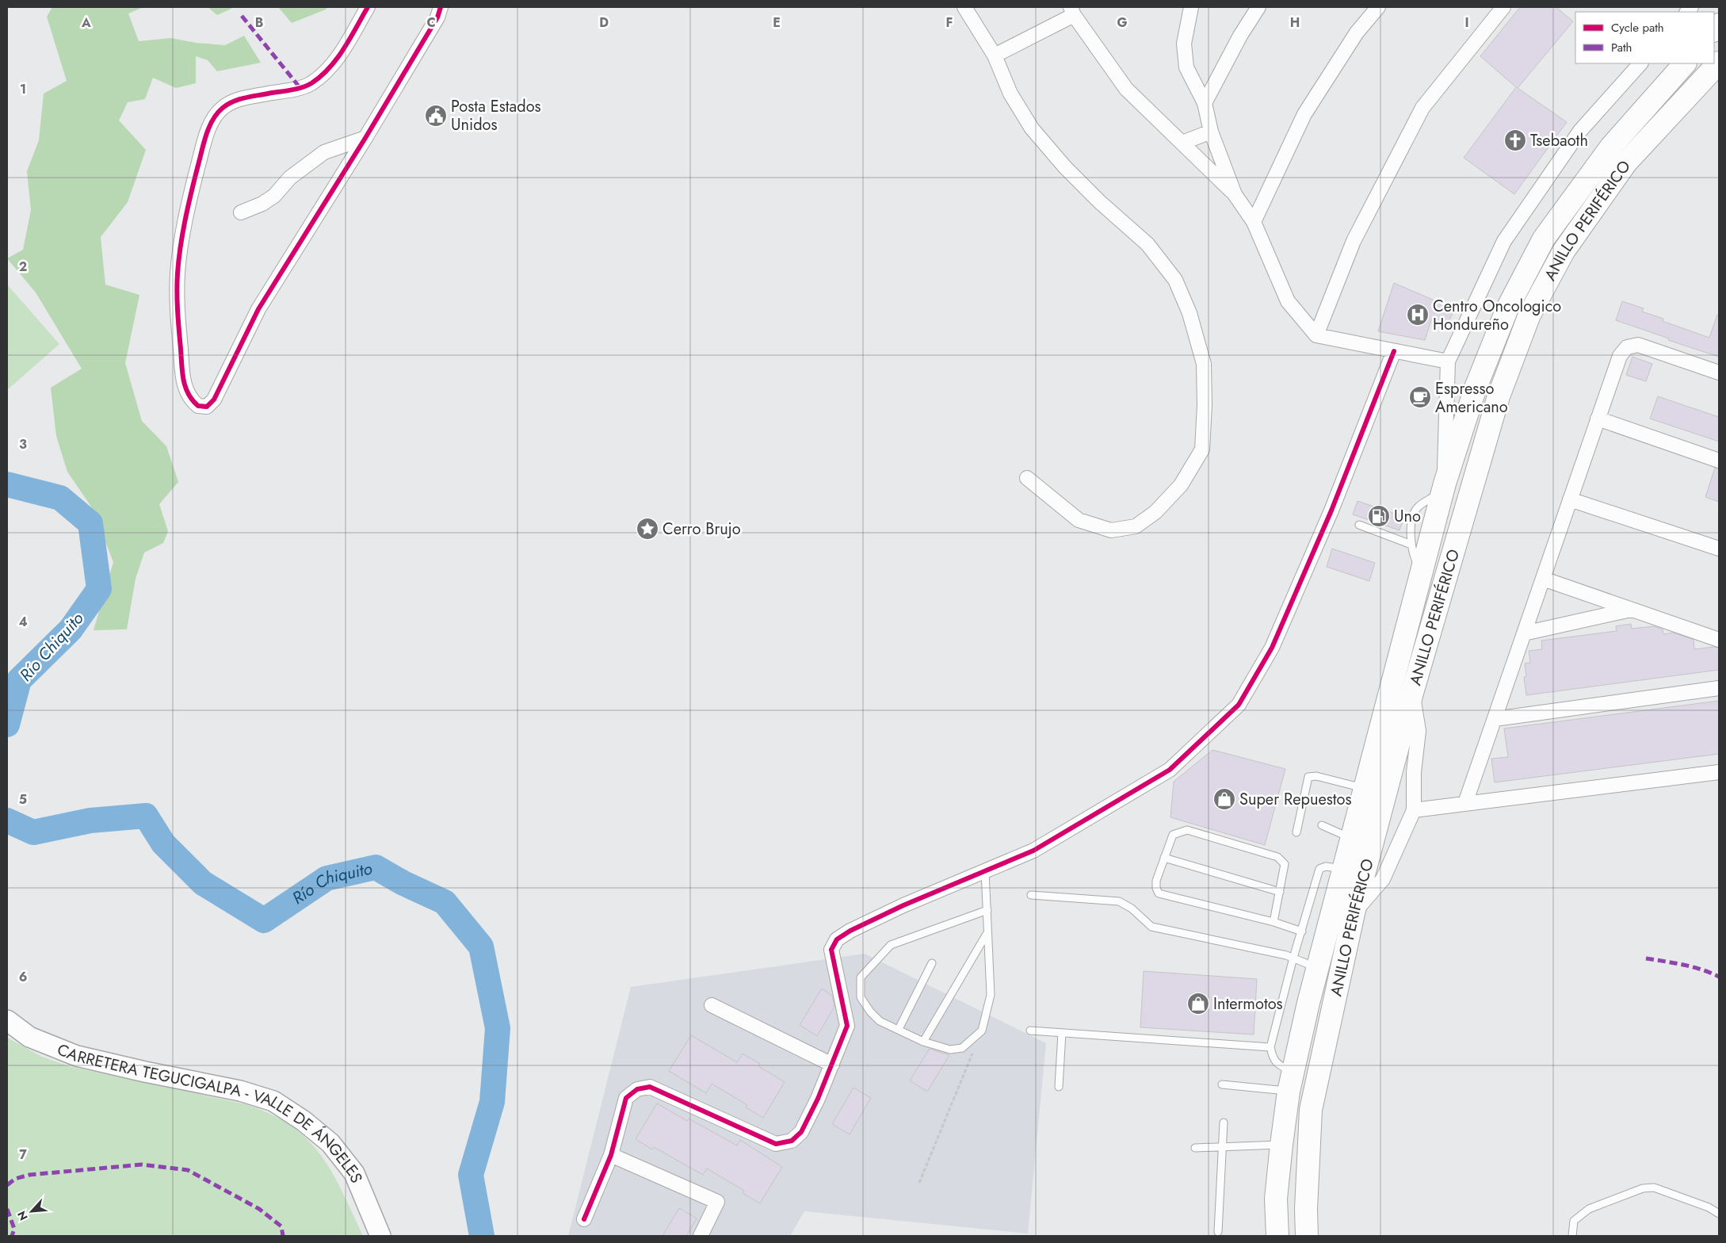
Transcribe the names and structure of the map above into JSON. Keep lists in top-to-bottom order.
{
  "streets": {
    "highway": ["ANILLO PERIFÉRICO"],
    "main road": ["CARRETERA TEGUCIGALPA - VALLE DE ÁNGELES"]
  },
  "water": ["Río Chiquito"],
  "places": {
    "public building": ["Posta Estados Unidos"],
    "church": ["Tsebaoth"],
    "hospital": ["Centro Oncologico Hondureño"],
    "cafe": ["Espresso Americano"],
    "fuel station": ["Uno"],
    "place": ["Cerro Brujo"],
    "shop": ["Super Repuestos", "Intermotos"]
  },
  "legend": ["Cycle path", "Path"],
  "north": "bottom left",
  "grid": {
    "columns": [
      "A",
      "B",
      "C",
      "D",
      "E",
      "F",
      "G",
      "H",
      "I"
    ],
    "rows": [
      "1",
      "2",
      "3",
      "4",
      "5",
      "6",
      "7"
    ]
  }
}
